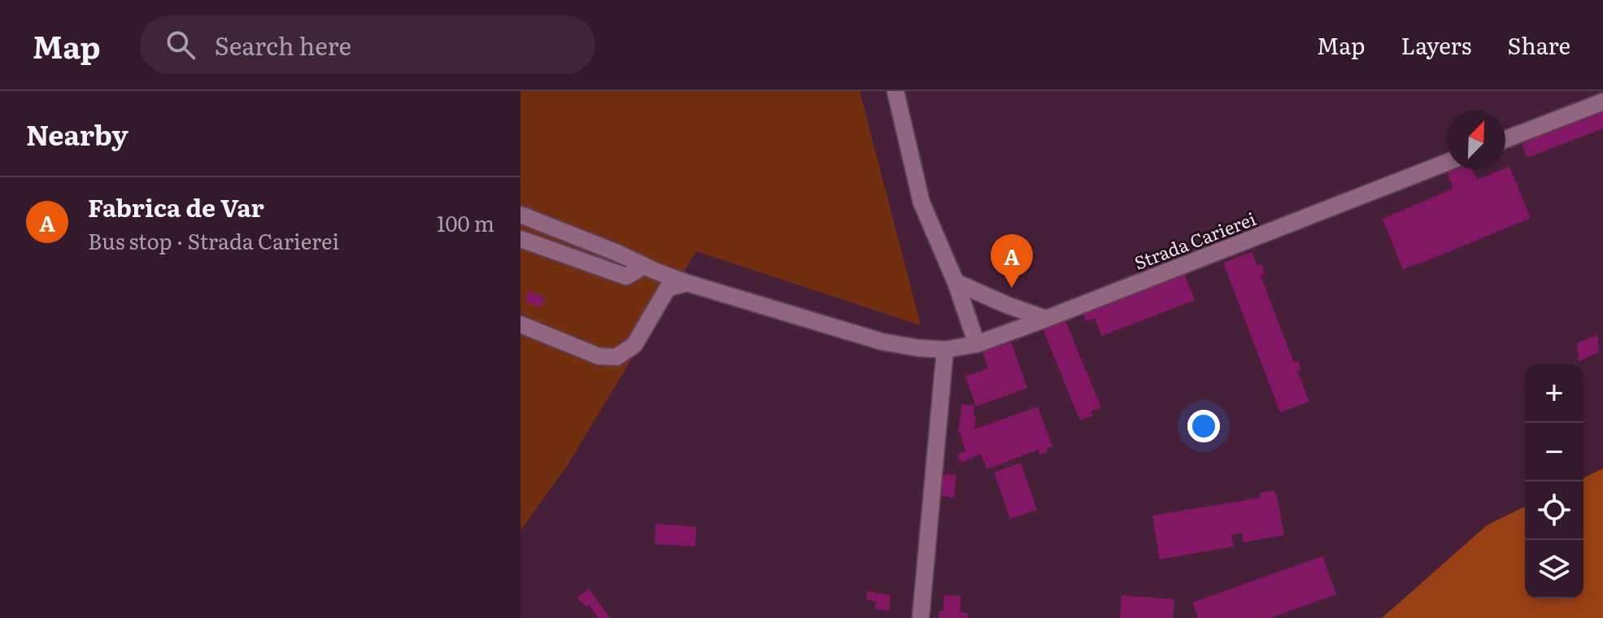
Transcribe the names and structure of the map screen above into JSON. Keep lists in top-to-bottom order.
{
  "streets": {
    "street": ["Strada Carierei"]
  },
  "north": "top right",
  "page": {
    "header": "Map",
    "search": "Search here",
    "nav": ["Map", "Layers", "Share"],
    "heading": "Nearby",
    "list": [
      {
        "mark": "A",
        "name": "Fabrica de Var",
        "note": "Bus stop · Strada Carierei",
        "value": "100 m"
      }
    ],
    "pins": "A",
    "map_buttons": ["+", "−"]
  }
}
